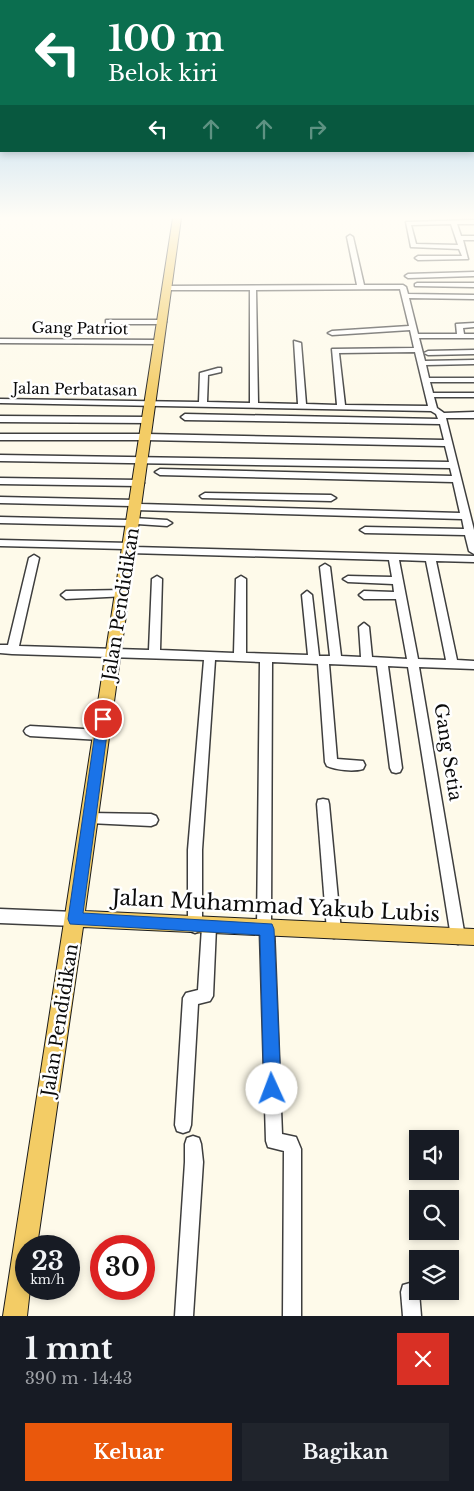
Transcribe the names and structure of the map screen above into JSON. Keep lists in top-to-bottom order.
{
  "streets": {
    "main road": ["Jalan Pendidikan", "Jalan Muhammad Yakub Lubis"],
    "street": ["Gang Patriot", "Jalan Perbatasan", "Gang Setia"]
  },
  "crossings": [
    ["Gang Patriot", "Jalan Pendidikan"],
    ["Jalan Perbatasan", "Jalan Pendidikan"],
    ["Jalan Pendidikan", "Jalan Muhammad Yakub Lubis"],
    ["Gang Setia", "Jalan Muhammad Yakub Lubis"]
  ],
  "page": {
    "turn": ["100 m", "Belok kiri"],
    "speed": "23 km/h",
    "limit": "30",
    "heading": ["1 mnt", "390 m · 14:43"],
    "buttons": ["Keluar", "Bagikan"]
  }
}
